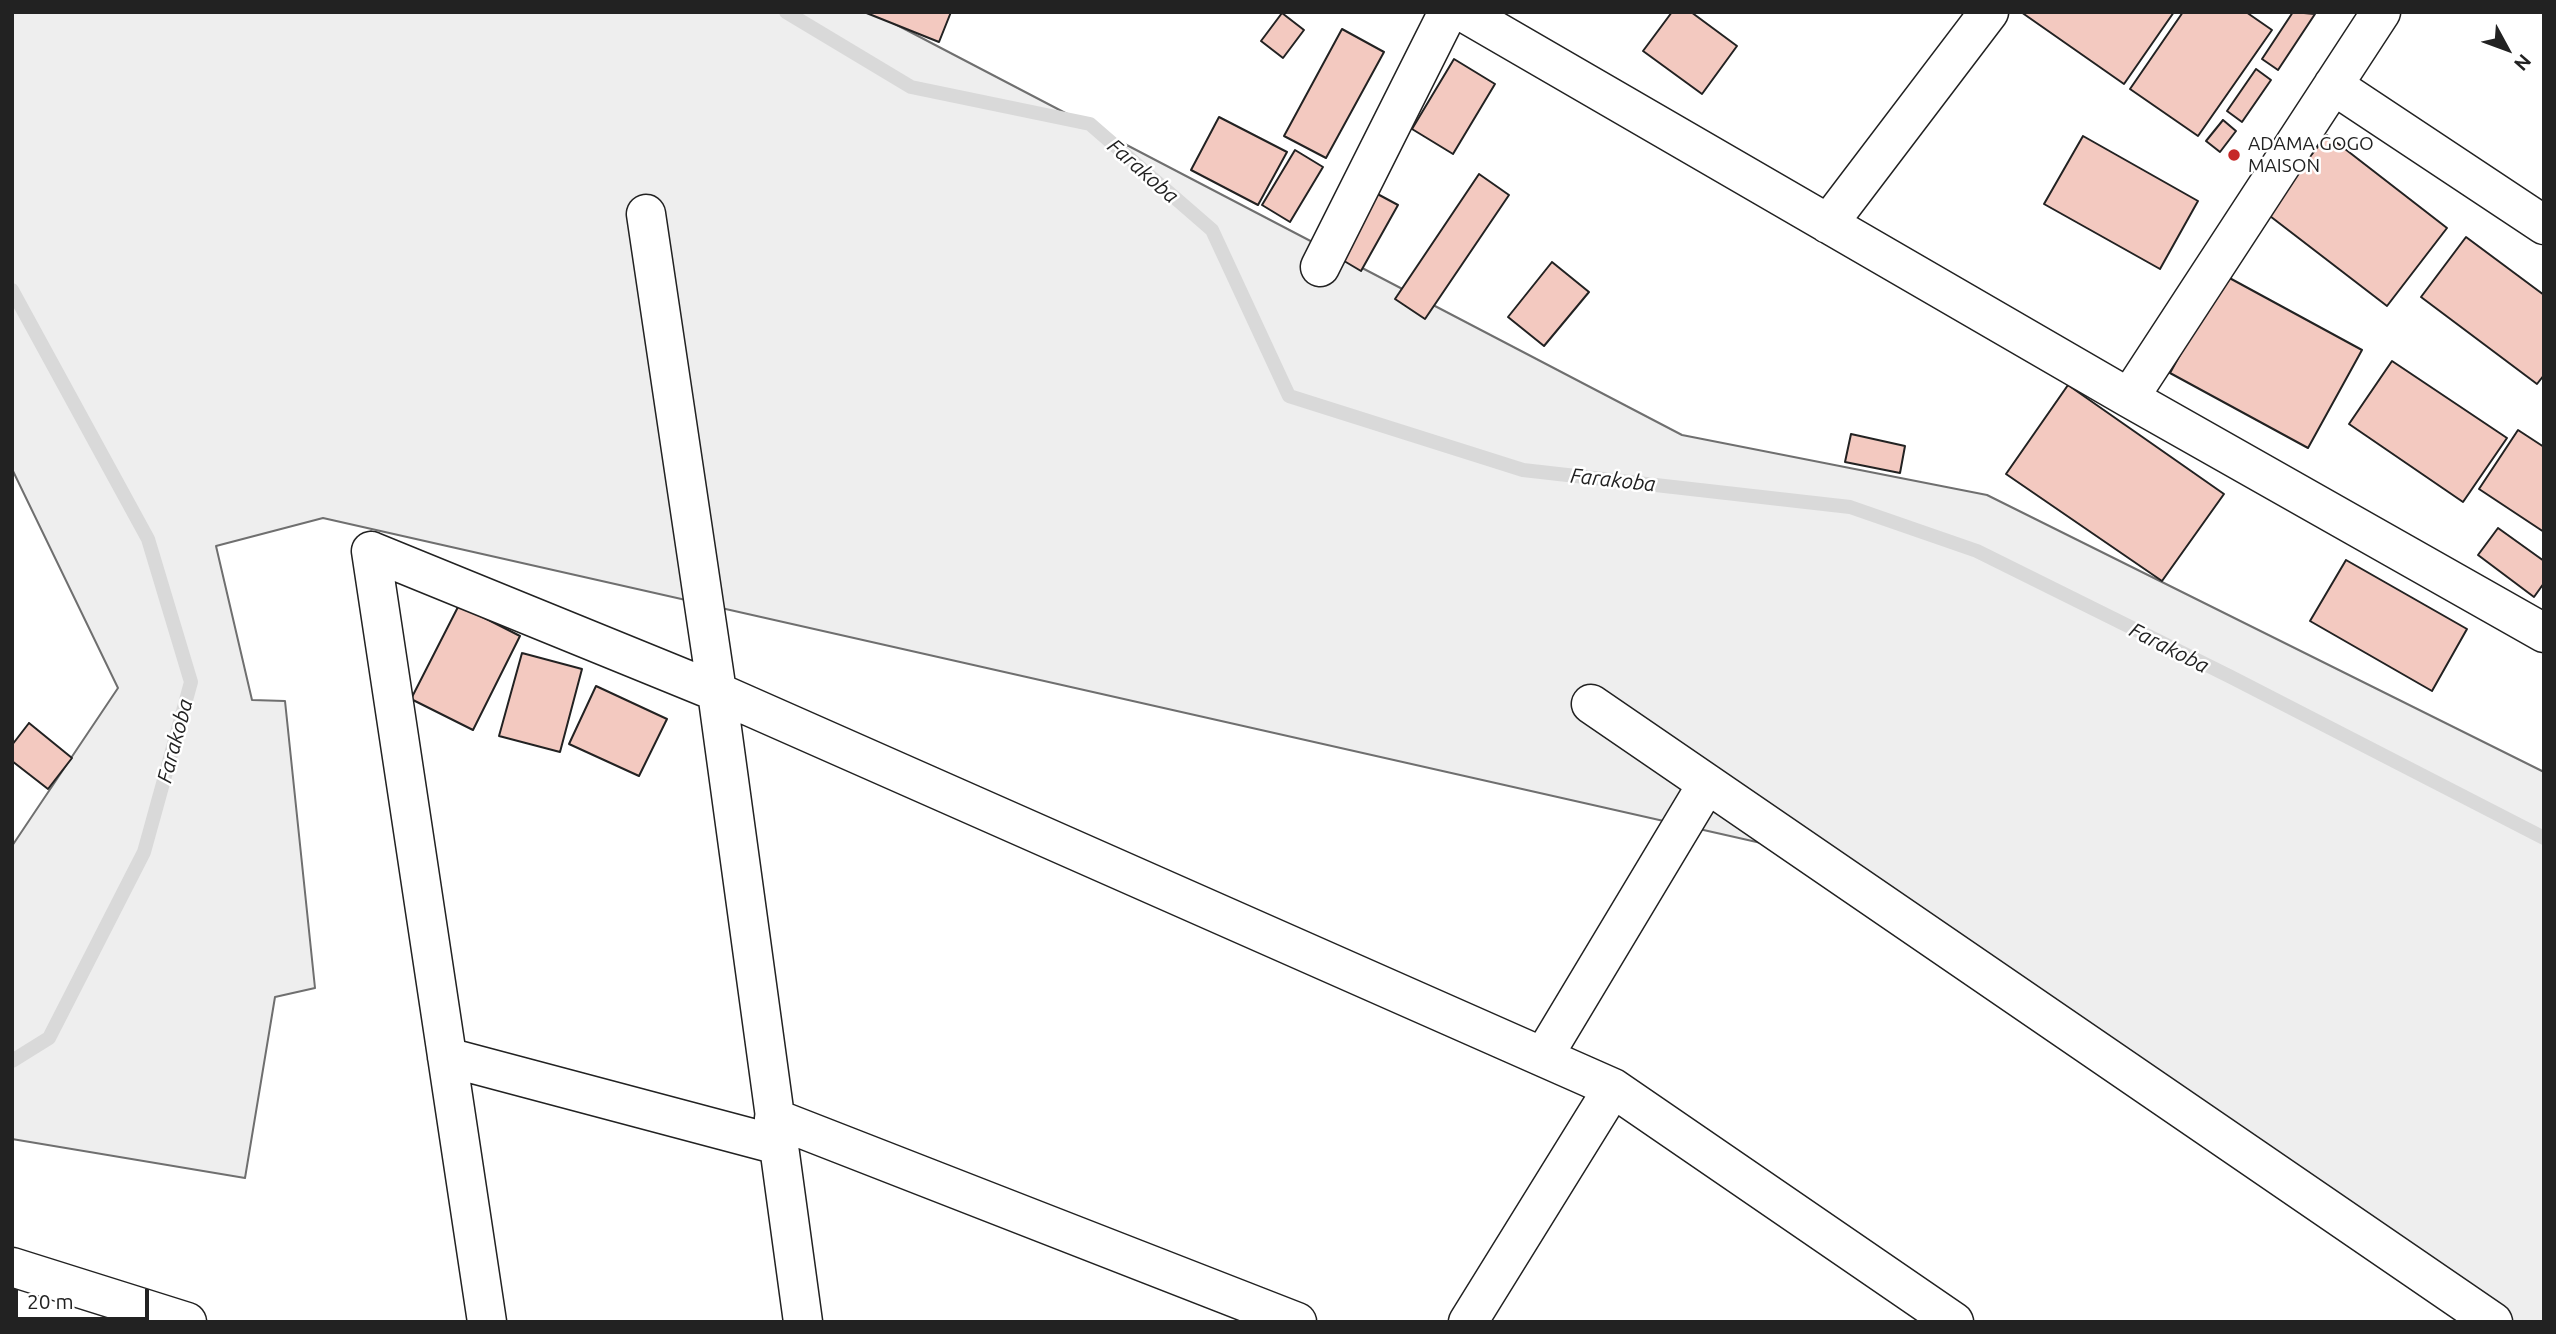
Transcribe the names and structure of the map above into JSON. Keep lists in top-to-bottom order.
{
  "water": ["Farakoba"],
  "places": ["ADAMA GOGO MAISON"],
  "scale_bar": "20 m",
  "north": "bottom right"
}
